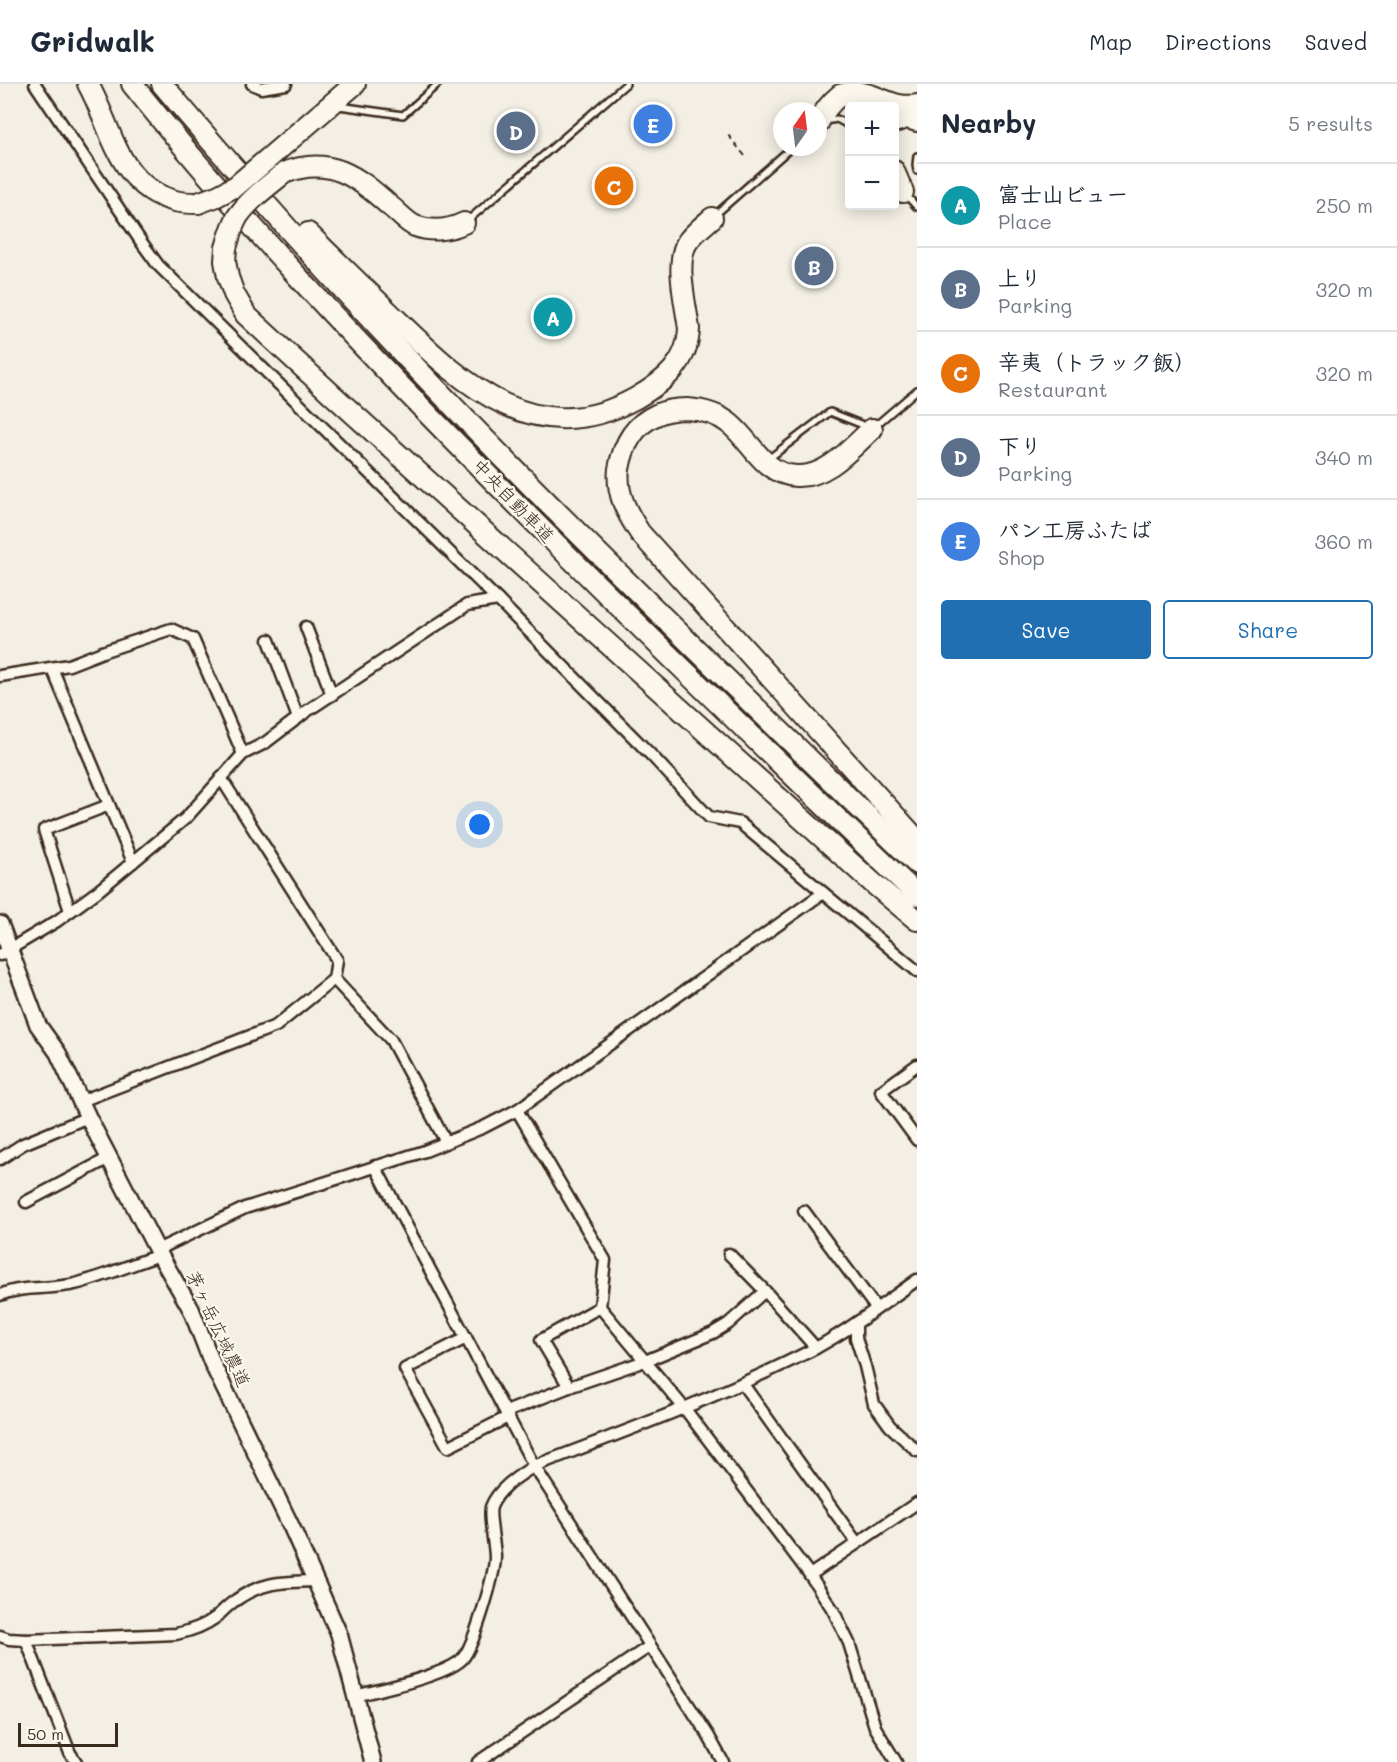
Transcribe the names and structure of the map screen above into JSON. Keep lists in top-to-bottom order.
{
  "streets": {
    "highway": ["中央自動車道"],
    "street": ["茅ヶ岳広域農道"]
  },
  "scale_bar": "50 m",
  "north": "top",
  "page": {
    "header": "Gridwalk",
    "nav": ["Map", "Directions", "Saved"],
    "heading": ["Nearby", "5 results"],
    "map_buttons": ["+", "−"],
    "pins": [
      "E",
      "D",
      "C",
      "B",
      "A"
    ],
    "list": [
      {
        "mark": "A",
        "name": "富士山ビュー",
        "note": "Place",
        "value": "250 m"
      },
      {
        "mark": "B",
        "name": "上り",
        "note": "Parking",
        "value": "320 m"
      },
      {
        "mark": "C",
        "name": "辛夷（トラック飯）",
        "note": "Restaurant",
        "value": "320 m"
      },
      {
        "mark": "D",
        "name": "下り",
        "note": "Parking",
        "value": "340 m"
      },
      {
        "mark": "E",
        "name": "パン工房ふたば",
        "note": "Shop",
        "value": "360 m"
      }
    ],
    "buttons": ["Save", "Share"],
    "scale": "50 m"
  }
}
